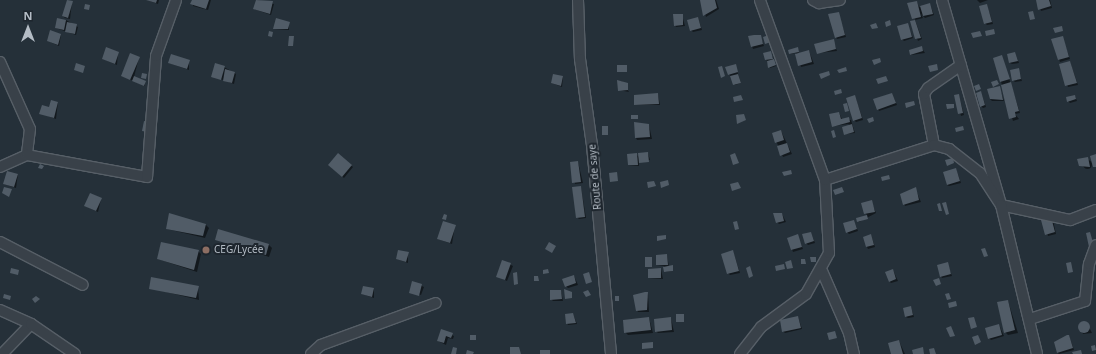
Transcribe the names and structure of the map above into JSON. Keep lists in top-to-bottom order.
{
  "streets": {
    "street": ["Route de saye"]
  },
  "places": ["CEG/Lycée"],
  "north": "top"
}
